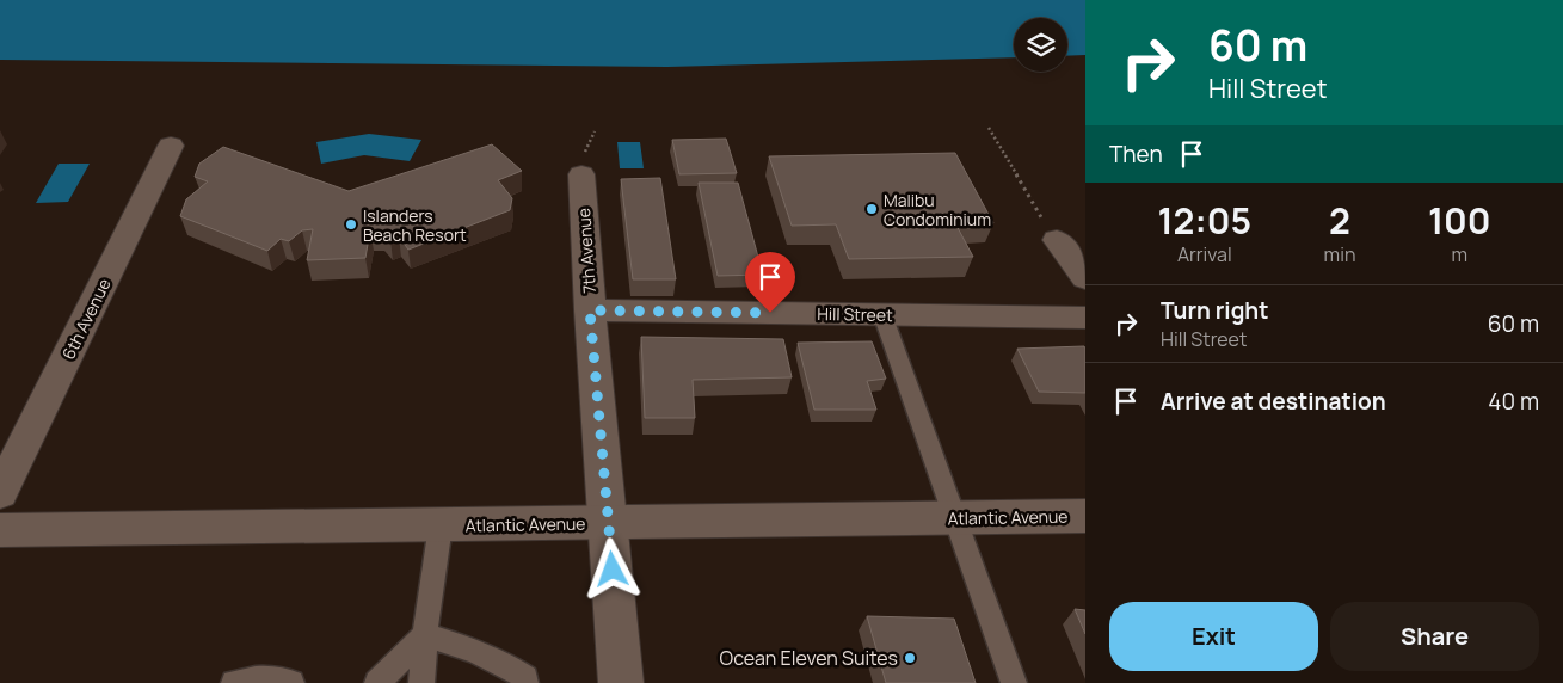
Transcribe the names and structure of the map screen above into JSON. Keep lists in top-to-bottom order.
{
  "streets": {
    "street": [
      "7th Avenue",
      "Hill Street",
      "6th Avenue",
      "Atlantic Avenue"
    ]
  },
  "crossings": [
    ["7th Avenue", "Hill Street"],
    ["7th Avenue", "Atlantic Avenue"]
  ],
  "places": ["Malibu Condominium", "Islanders Beach Resort", "Ocean Eleven Suites"],
  "page": {
    "turn": ["60 m", "Hill Street"],
    "then": "Then",
    "eta": [
      "12:05",
      "Arrival",
      "2",
      "min",
      "100",
      "m"
    ],
    "list": [
      {
        "name": "Turn right",
        "note": "Hill Street",
        "value": "60 m"
      },
      {
        "name": "Arrive at destination",
        "value": "40 m"
      }
    ],
    "buttons": ["Exit", "Share"]
  }
}
